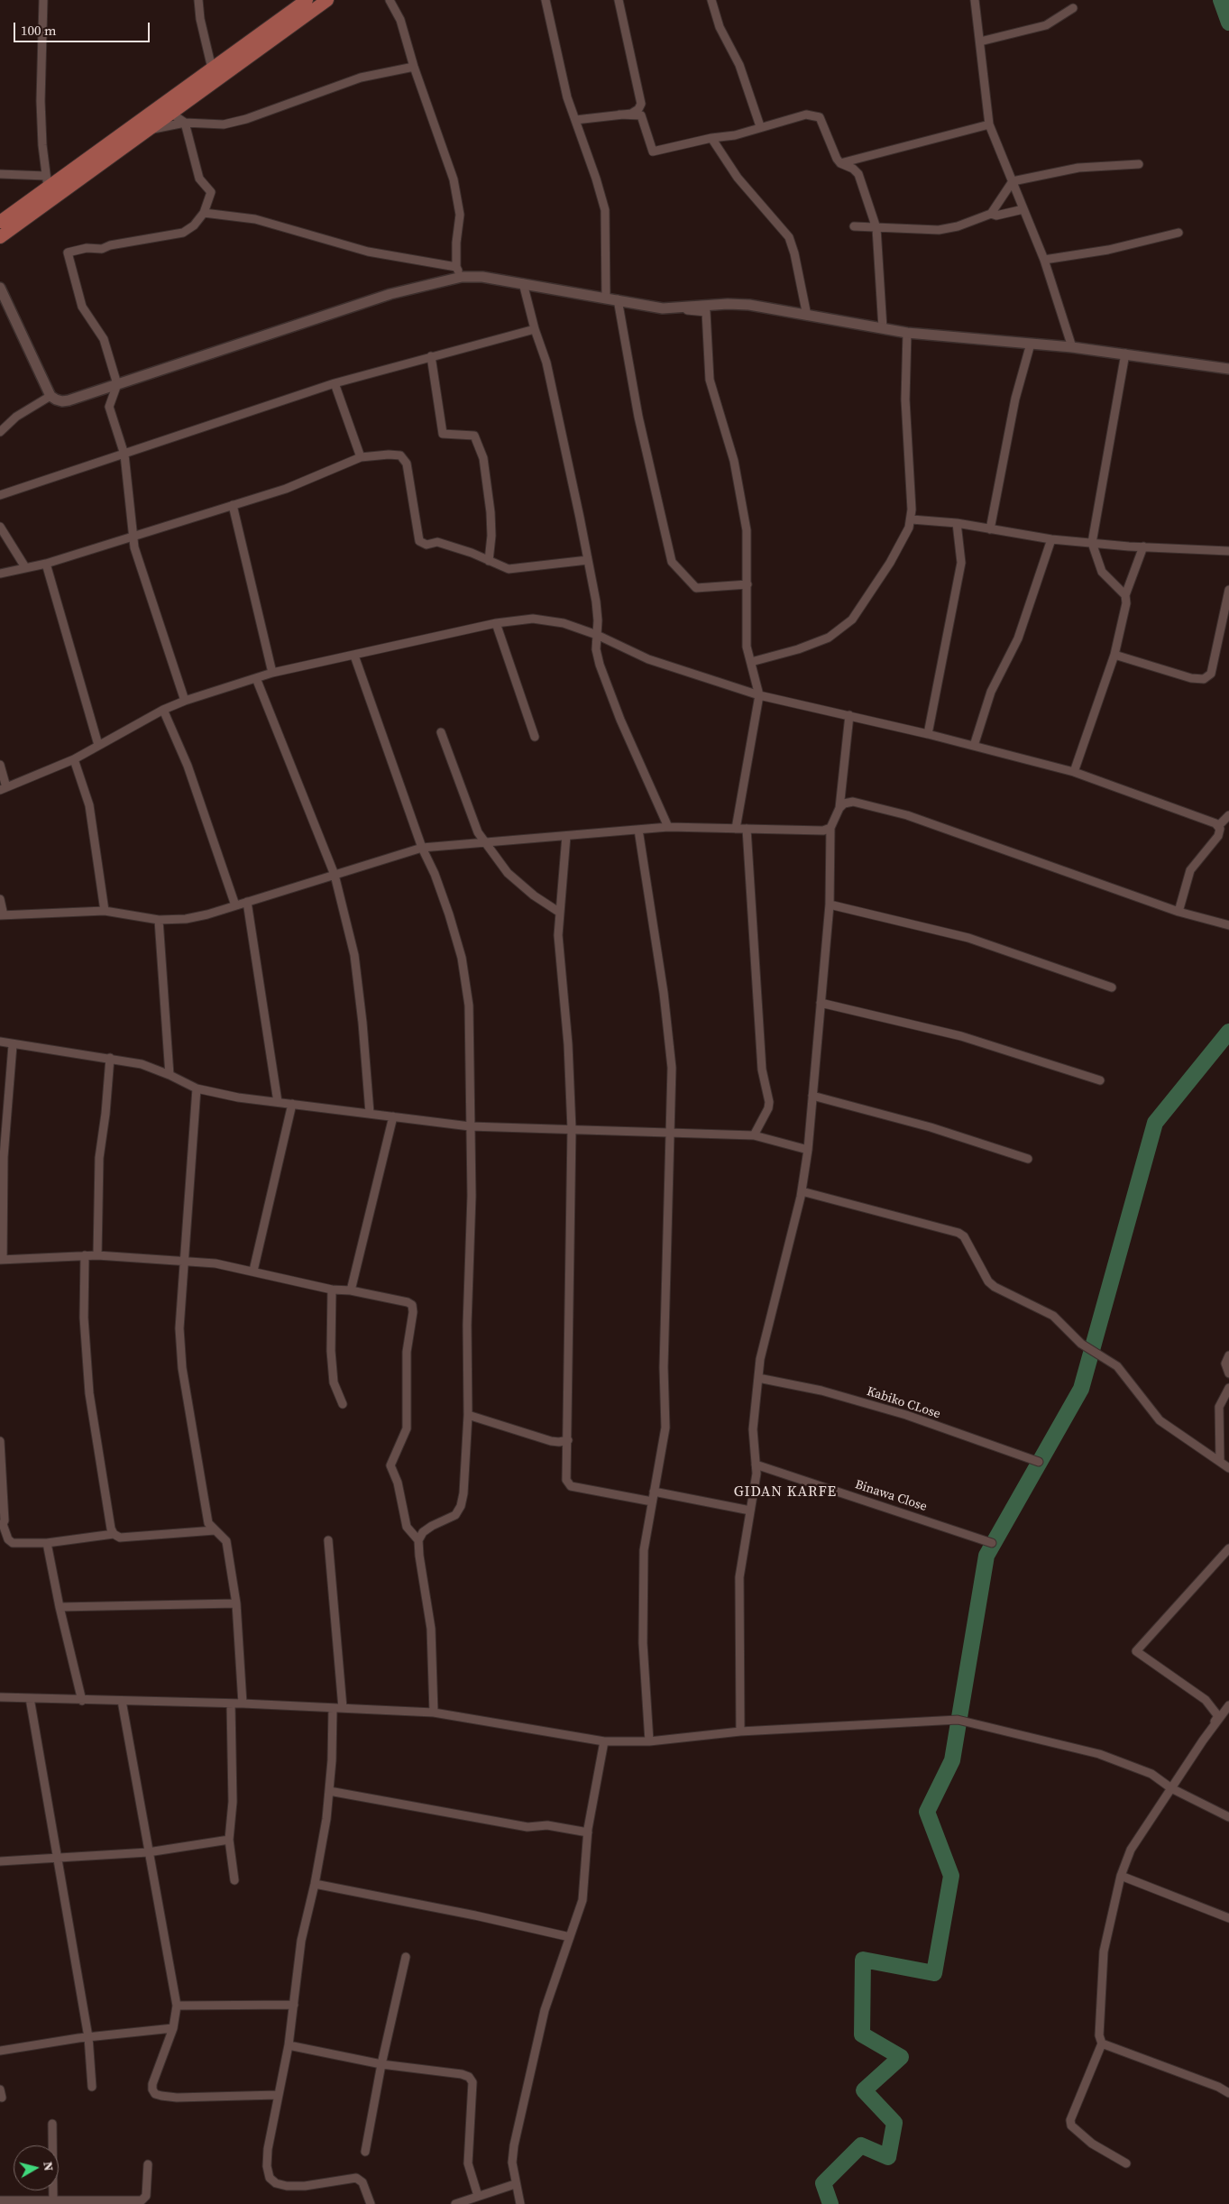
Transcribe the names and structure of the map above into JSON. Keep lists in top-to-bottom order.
{
  "streets": {
    "street": ["Kabiko CLose", "Binawa Close"]
  },
  "districts": ["GIDAN KARFE"],
  "scale_bar": "100 m",
  "north": "right"
}
